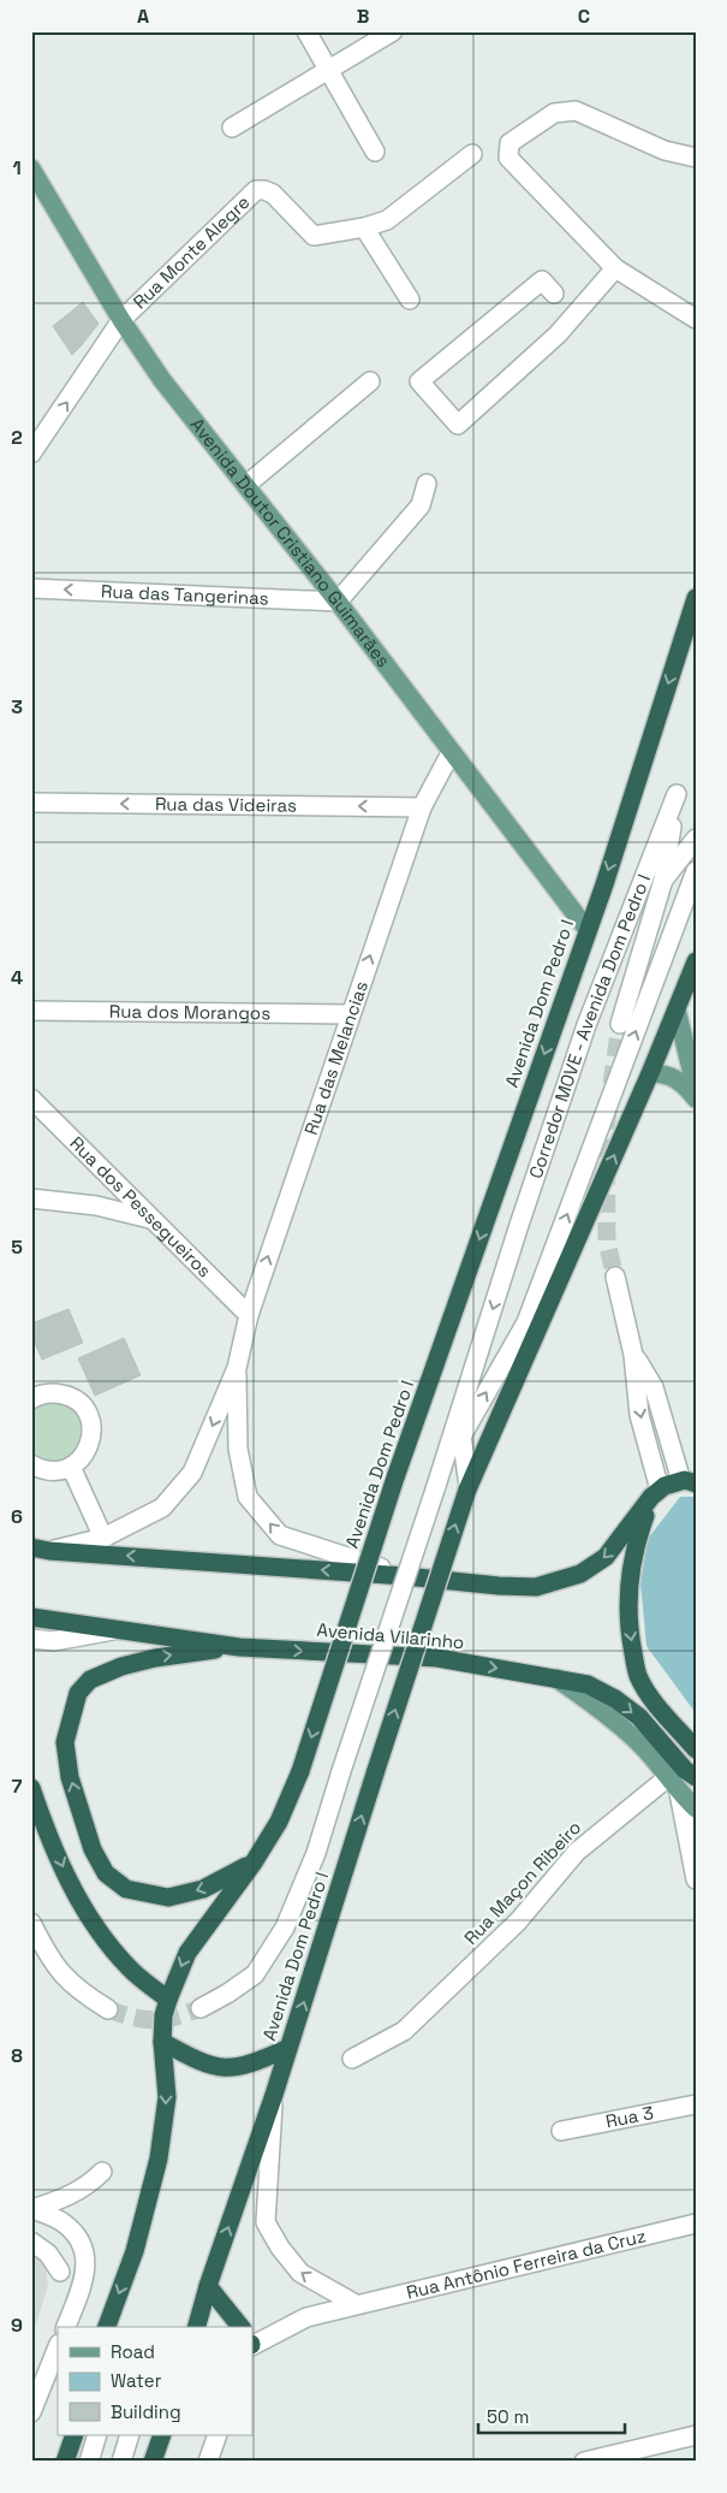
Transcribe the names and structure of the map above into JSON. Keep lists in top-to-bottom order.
{
  "streets": {
    "highway": ["Avenida Dom Pedro I", "Avenida Vilarinho"],
    "main road": ["Avenida Doutor Cristiano Guimarães"],
    "street": [
      "Rua Monte Alegre",
      "Rua das Tangerinas",
      "Rua das Videiras",
      "Rua dos Morangos",
      "Corredor MOVE - Avenida Dom Pedro I",
      "Rua das Melancias",
      "Rua dos Pessegueiros",
      "Rua Maçon Ribeiro",
      "Rua 3",
      "Rua Antônio Ferreira da Cruz"
    ]
  },
  "crossings": [
    ["Rua Monte Alegre", "Avenida Doutor Cristiano Guimarães"],
    ["Avenida Doutor Cristiano Guimarães", "Rua das Tangerinas"],
    ["Avenida Doutor Cristiano Guimarães", "Avenida Dom Pedro I"],
    ["Avenida Doutor Cristiano Guimarães", "Rua das Melancias"],
    ["Rua das Videiras", "Rua das Melancias"],
    ["Rua dos Morangos", "Rua das Melancias"],
    ["Rua das Melancias", "Rua dos Pessegueiros"],
    ["Avenida Vilarinho", "Rua Maçon Ribeiro"]
  ],
  "one_way": ["Rua das Tangerinas", "Rua das Videiras"],
  "legend": ["Road", "Water", "Building"],
  "scale_bar": "50 m",
  "grid": {
    "columns": ["A", "B", "C"],
    "rows": [
      "1",
      "2",
      "3",
      "4",
      "5",
      "6",
      "7",
      "8",
      "9"
    ]
  }
}
